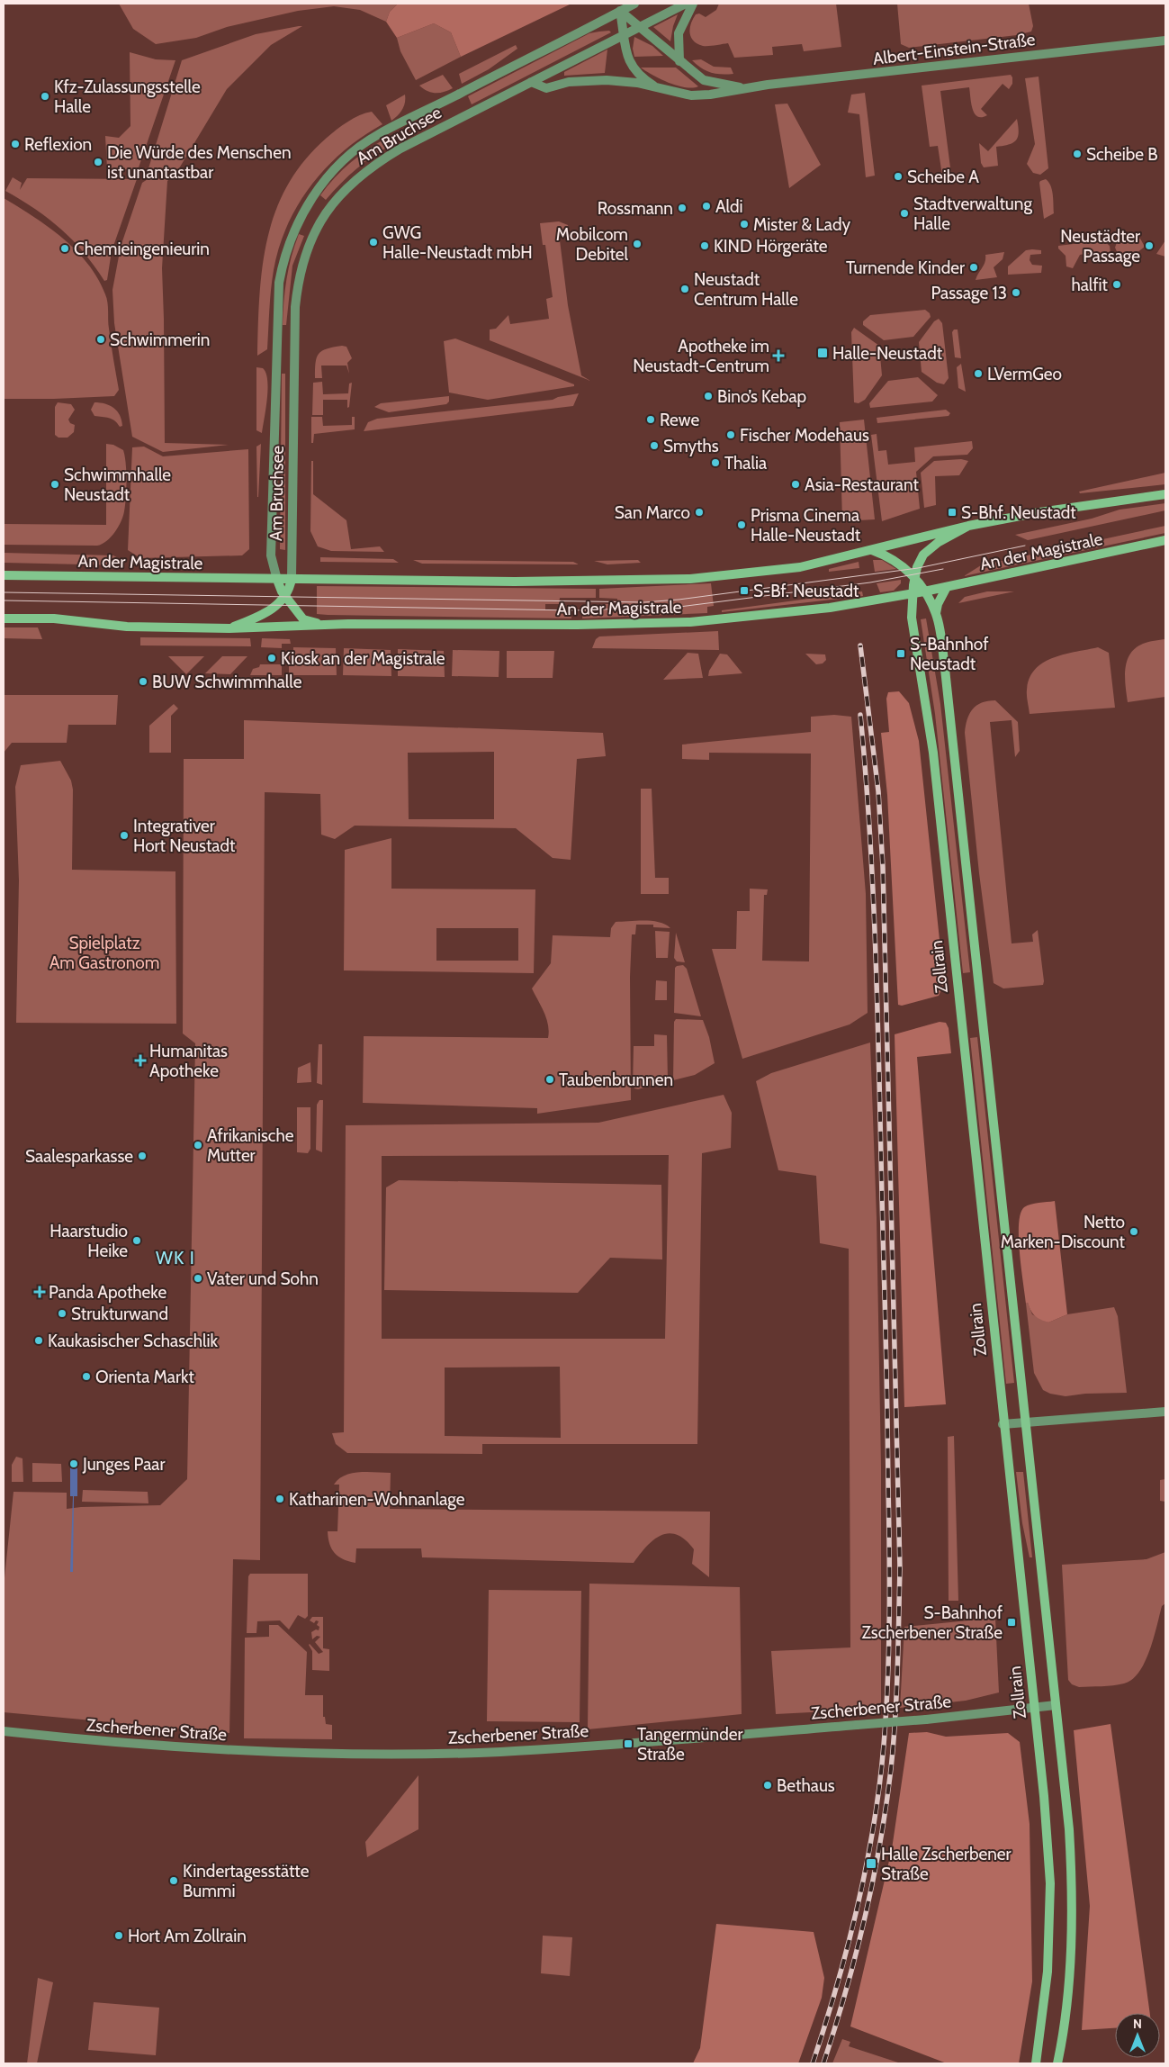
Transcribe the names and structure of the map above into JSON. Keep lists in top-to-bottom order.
{
  "streets": {
    "main road": ["An der Magistrale", "Zollrain"],
    "street": ["Albert-Einstein-Straße", "Am Bruchsee", "Zscherbener Straße"]
  },
  "crossings": [
    ["Albert-Einstein-Straße", "Am Bruchsee"],
    ["Am Bruchsee", "An der Magistrale"],
    ["An der Magistrale", "Zollrain"],
    ["Zollrain", "Zscherbener Straße"]
  ],
  "districts": ["WK I"],
  "parks": ["Spielplatz Am Gastronom"],
  "places": {
    "other": [
      "Kfz-Zulassungsstelle Halle",
      "Reflexion",
      "Scheibe B",
      "Die Würde des Menschen ist unantastbar",
      "Scheibe A",
      "Aldi",
      "Rossmann",
      "Stadtverwaltung Halle",
      "Mister & Lady",
      "GWG Halle-Neustadt mbH",
      "Mobilcom Debitel",
      "KIND Hörgeräte",
      "Neustädter Passage",
      "Chemieingenieurin",
      "Turnende Kinder",
      "halfit",
      "Neustadt Centrum Halle",
      "Passage 13",
      "Schwimmerin",
      "LVermGeo",
      "Bino’s Kebap",
      "Rewe",
      "Fischer Modehaus",
      "Smyths",
      "Thalia",
      "Schwimmhalle Neustadt",
      "Asia-Restaurant",
      "San Marco",
      "Prisma Cinema Halle-Neustadt",
      "Kiosk an der Magistrale",
      "BUW Schwimmhalle",
      "Integrativer Hort Neustadt",
      "Taubenbrunnen",
      "Afrikanische Mutter",
      "Saalesparkasse",
      "Netto Marken-Discount",
      "Haarstudio Heike",
      "Vater und Sohn",
      "Strukturwand",
      "Kaukasischer Schaschlik",
      "Orienta Markt",
      "Junges Paar",
      "Katharinen-Wohnanlage",
      "Bethaus",
      "Kindertagesstätte Bummi",
      "Hort Am Zollrain"
    ],
    "transit": [
      "Halle-Neustadt",
      "S-Bhf. Neustadt",
      "S-Bf. Neustadt",
      "S-Bahnhof Neustadt",
      "S-Bahnhof Zscherbener Straße",
      "Tangermünder Straße",
      "Halle Zscherbener Straße"
    ],
    "health": ["Apotheke im Neustadt-Centrum", "Humanitas Apotheke", "Panda Apotheke"]
  },
  "north": "top"
}
